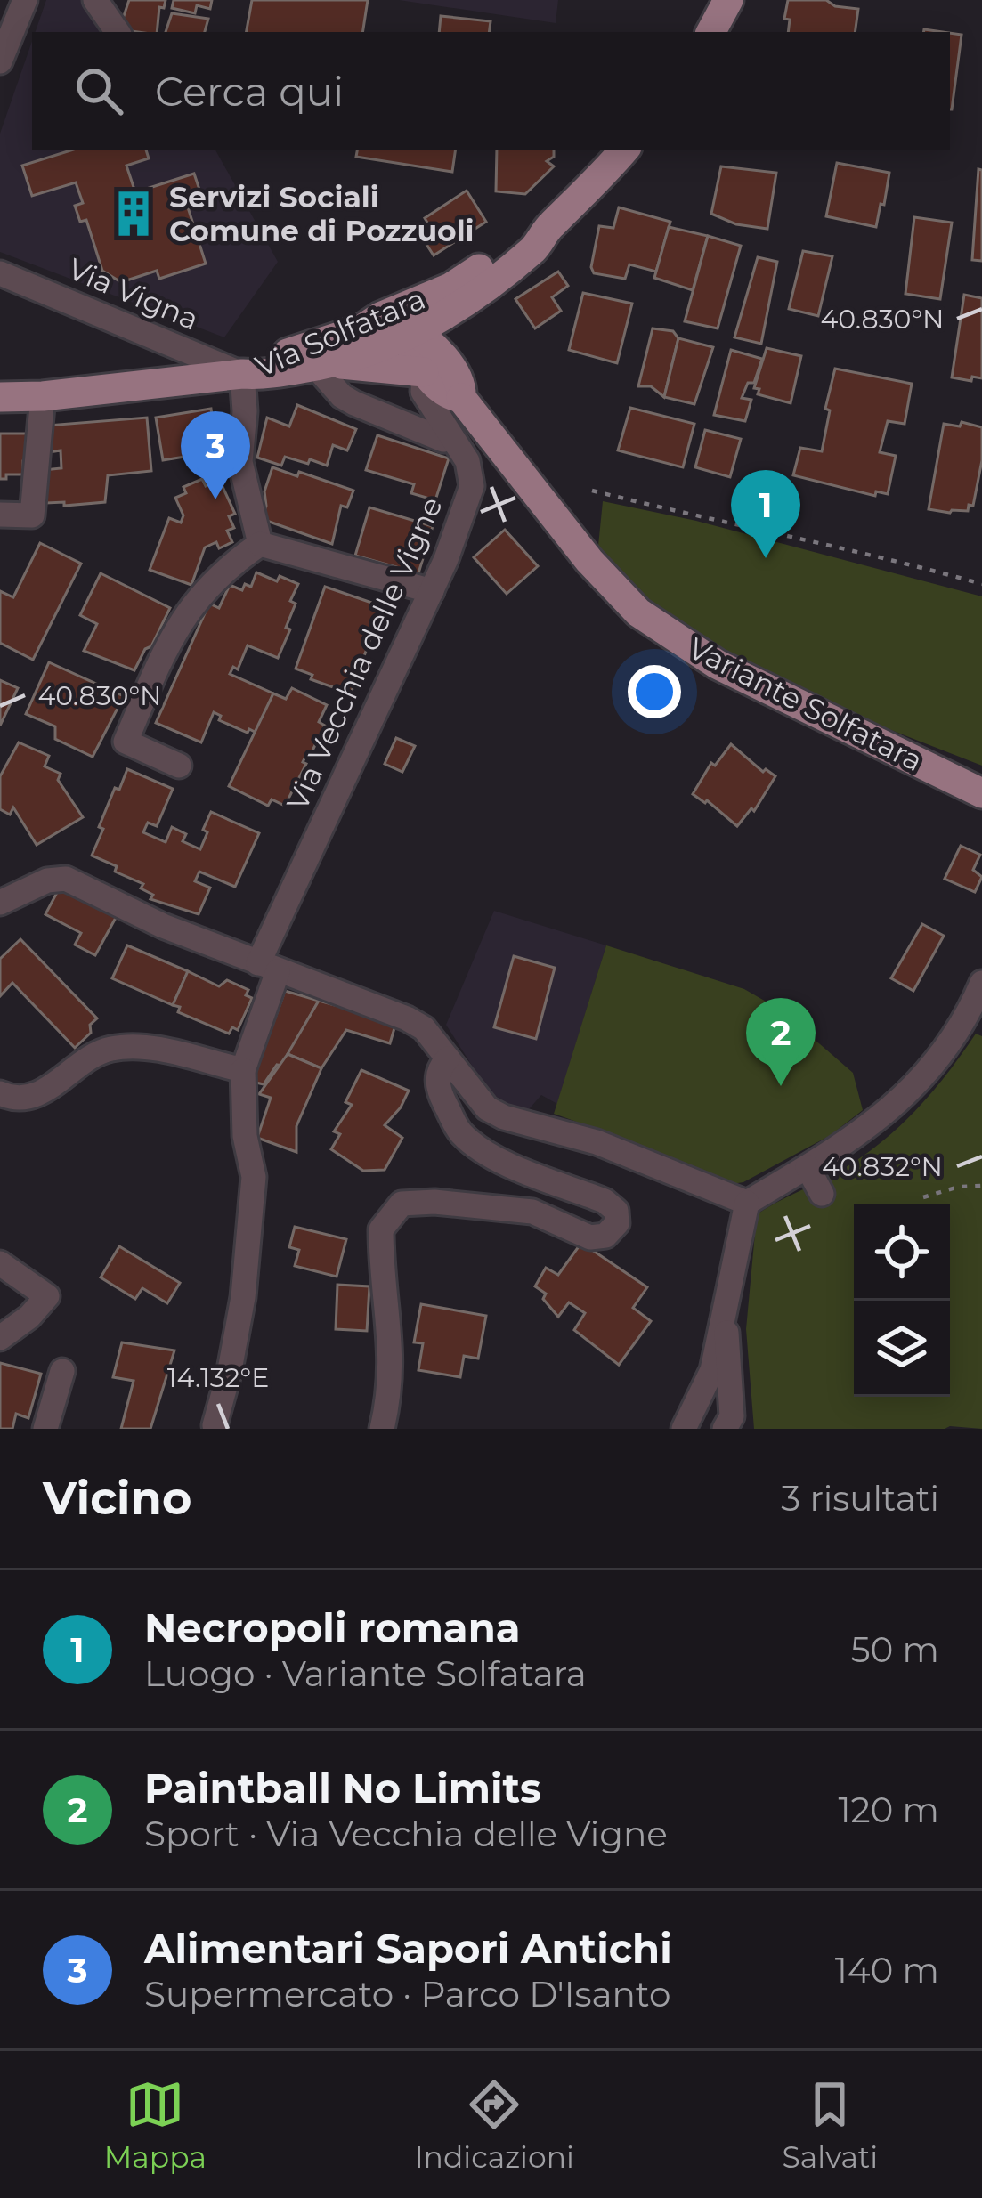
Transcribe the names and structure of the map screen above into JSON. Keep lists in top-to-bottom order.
{
  "streets": {
    "main road": ["Via Solfatara", "Variante Solfatara"],
    "street": ["Via Vigna", "Via Vecchia delle Vigne"]
  },
  "crossings": [
    ["Via Vigna", "Via Solfatara"],
    ["Via Vecchia delle Vigne", "Variante Solfatara"]
  ],
  "places": {
    "building": ["Servizi Sociali Comune di Pozzuoli"]
  },
  "page": {
    "search": "Cerca qui",
    "pins": ["3", "1", "2"],
    "heading": ["Vicino", "3 risultati"],
    "list": [
      {
        "mark": "1",
        "name": "Necropoli romana",
        "note": "Luogo · Variante Solfatara",
        "value": "50 m"
      },
      {
        "mark": "2",
        "name": "Paintball No Limits",
        "note": "Sport · Via Vecchia delle Vigne",
        "value": "120 m"
      },
      {
        "mark": "3",
        "name": "Alimentari Sapori Antichi",
        "note": "Supermercato · Parco D'Isanto",
        "value": "140 m"
      }
    ],
    "nav": ["Mappa", "Indicazioni", "Salvati"]
  },
  "coordinates": ["40.830°N", "40.832°N", "14.132°E"]
}
